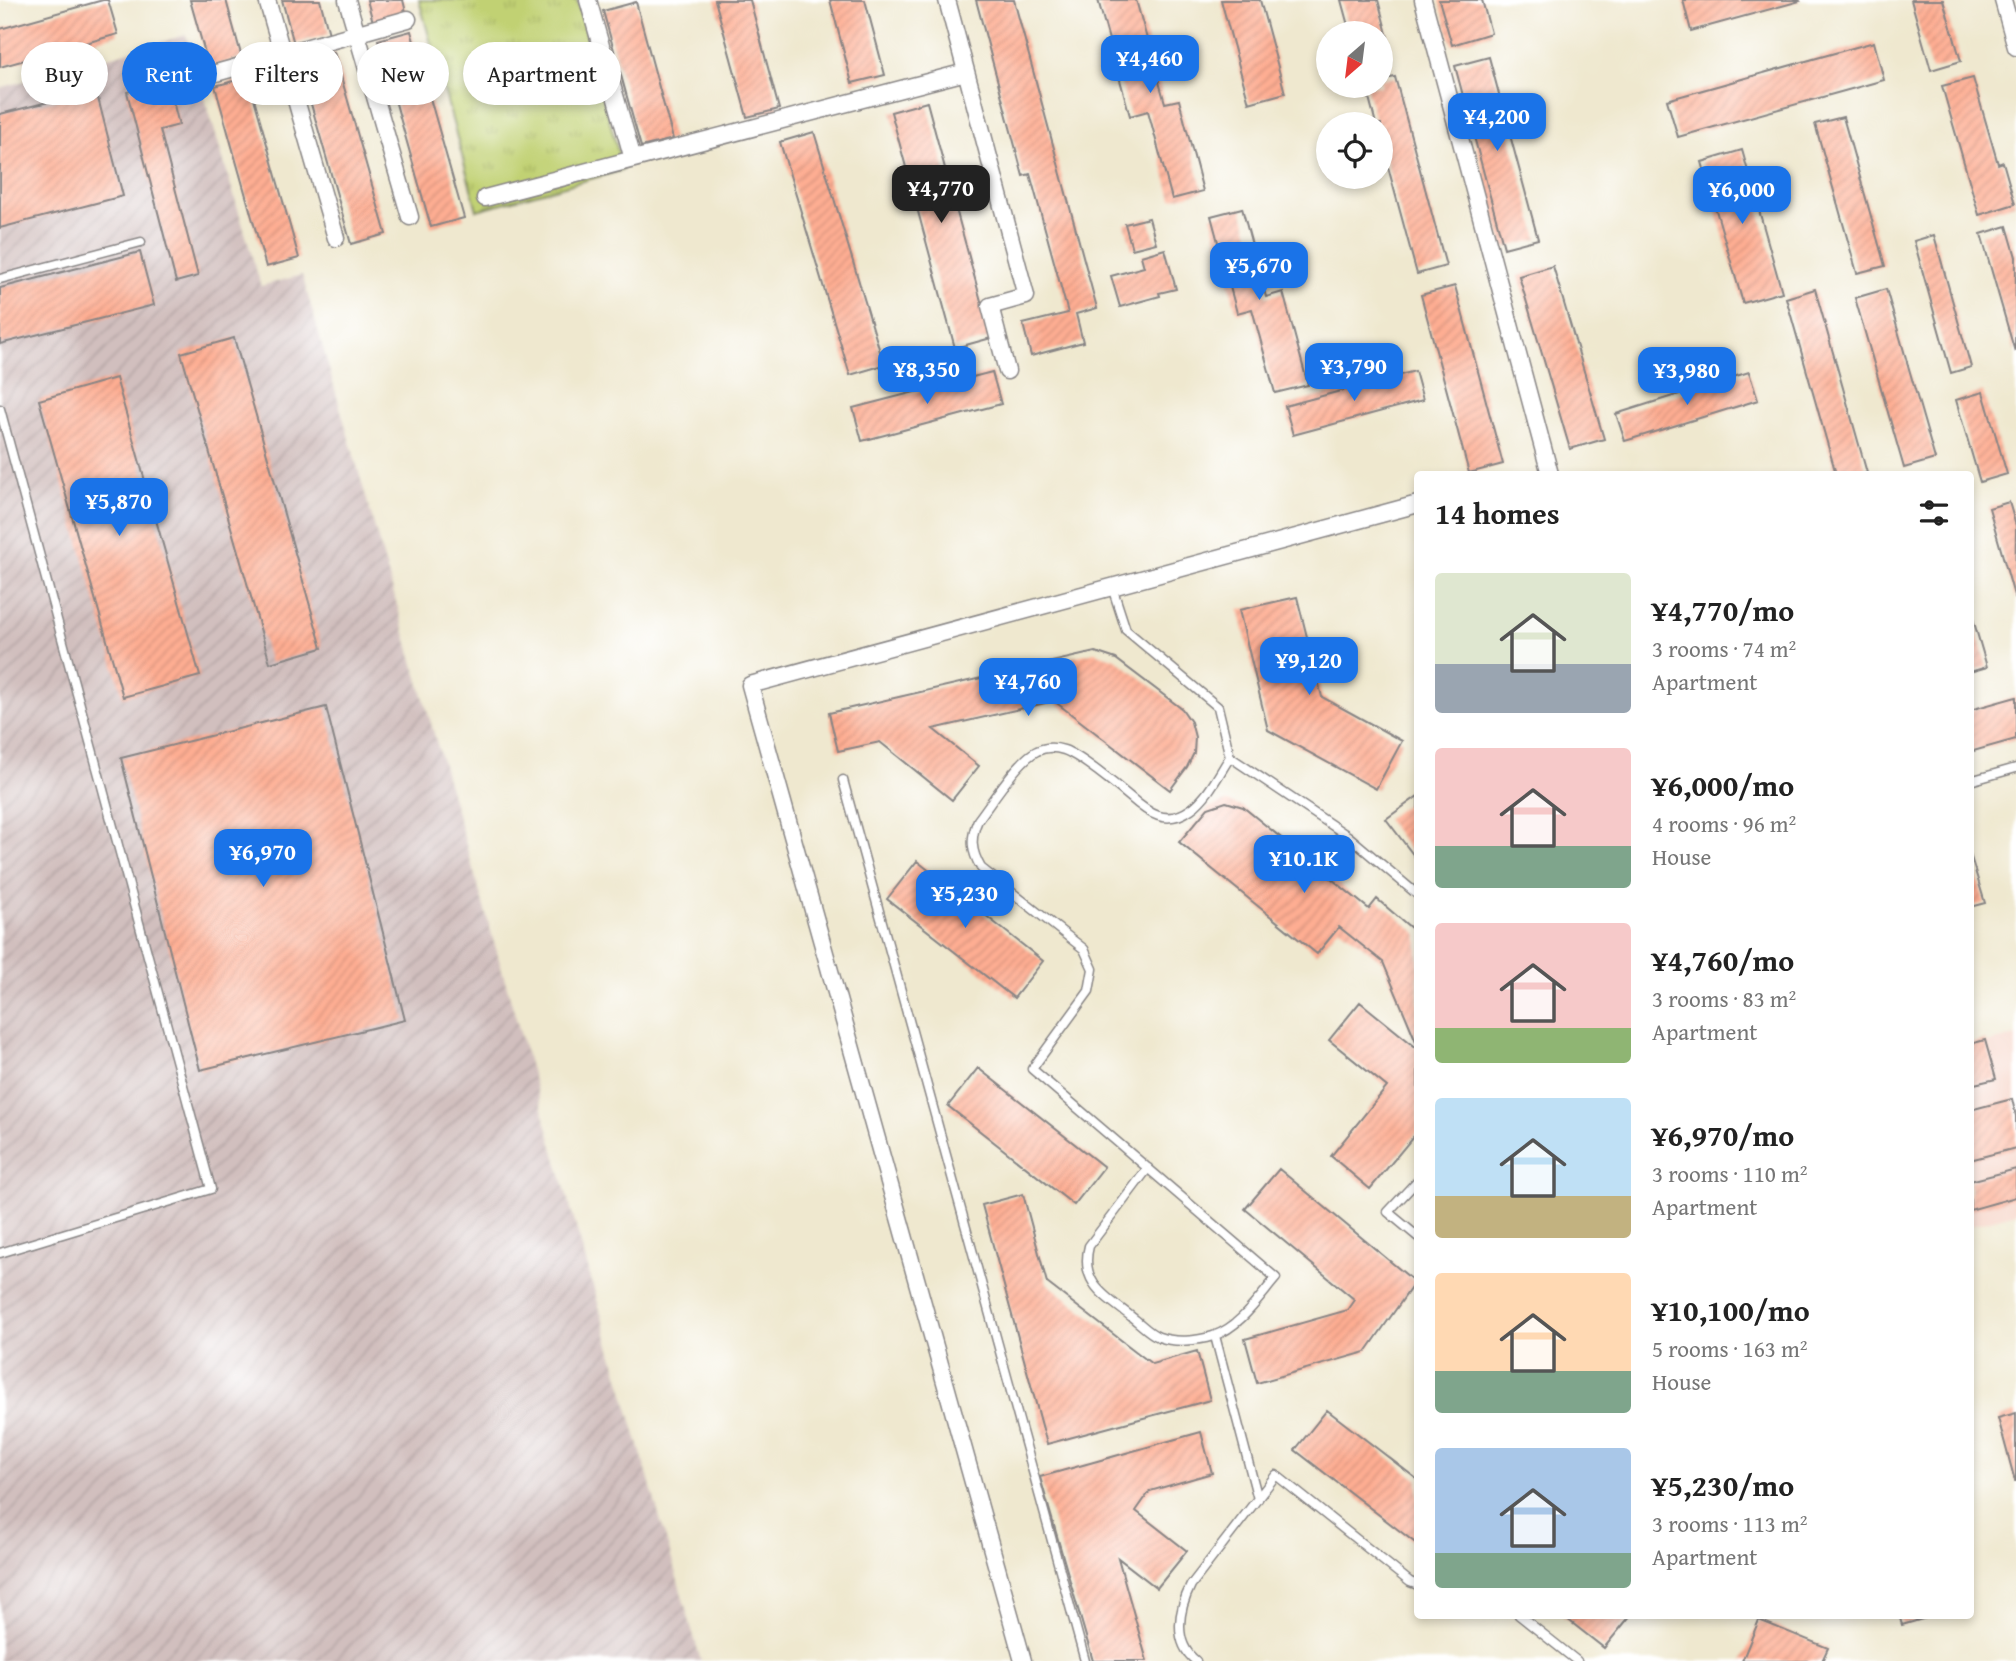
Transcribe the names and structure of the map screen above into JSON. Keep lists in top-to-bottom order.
{
  "north": "bottom left",
  "page": {
    "price": [
      "¥4,460",
      "¥4,200",
      "¥4,770",
      "¥6,000",
      "¥5,670",
      "¥3,790",
      "¥8,350",
      "¥3,980",
      "¥5,870",
      "¥9,120",
      "¥4,760",
      "¥6,970",
      "¥10.1K",
      "¥5,230"
    ],
    "chip": [
      "Buy",
      "Rent",
      "Filters",
      "New",
      "Apartment"
    ],
    "heading": "14 homes",
    "list": [
      {
        "name": "¥4,770/mo",
        "note": "3 rooms · 74 m² · Apartment"
      },
      {
        "name": "¥6,000/mo",
        "note": "4 rooms · 96 m² · House"
      },
      {
        "name": "¥4,760/mo",
        "note": "3 rooms · 83 m² · Apartment"
      },
      {
        "name": "¥6,970/mo",
        "note": "3 rooms · 110 m² · Apartment"
      },
      {
        "name": "¥10,100/mo",
        "note": "5 rooms · 163 m² · House"
      },
      {
        "name": "¥5,230/mo",
        "note": "3 rooms · 113 m² · Apartment"
      }
    ]
  }
}
